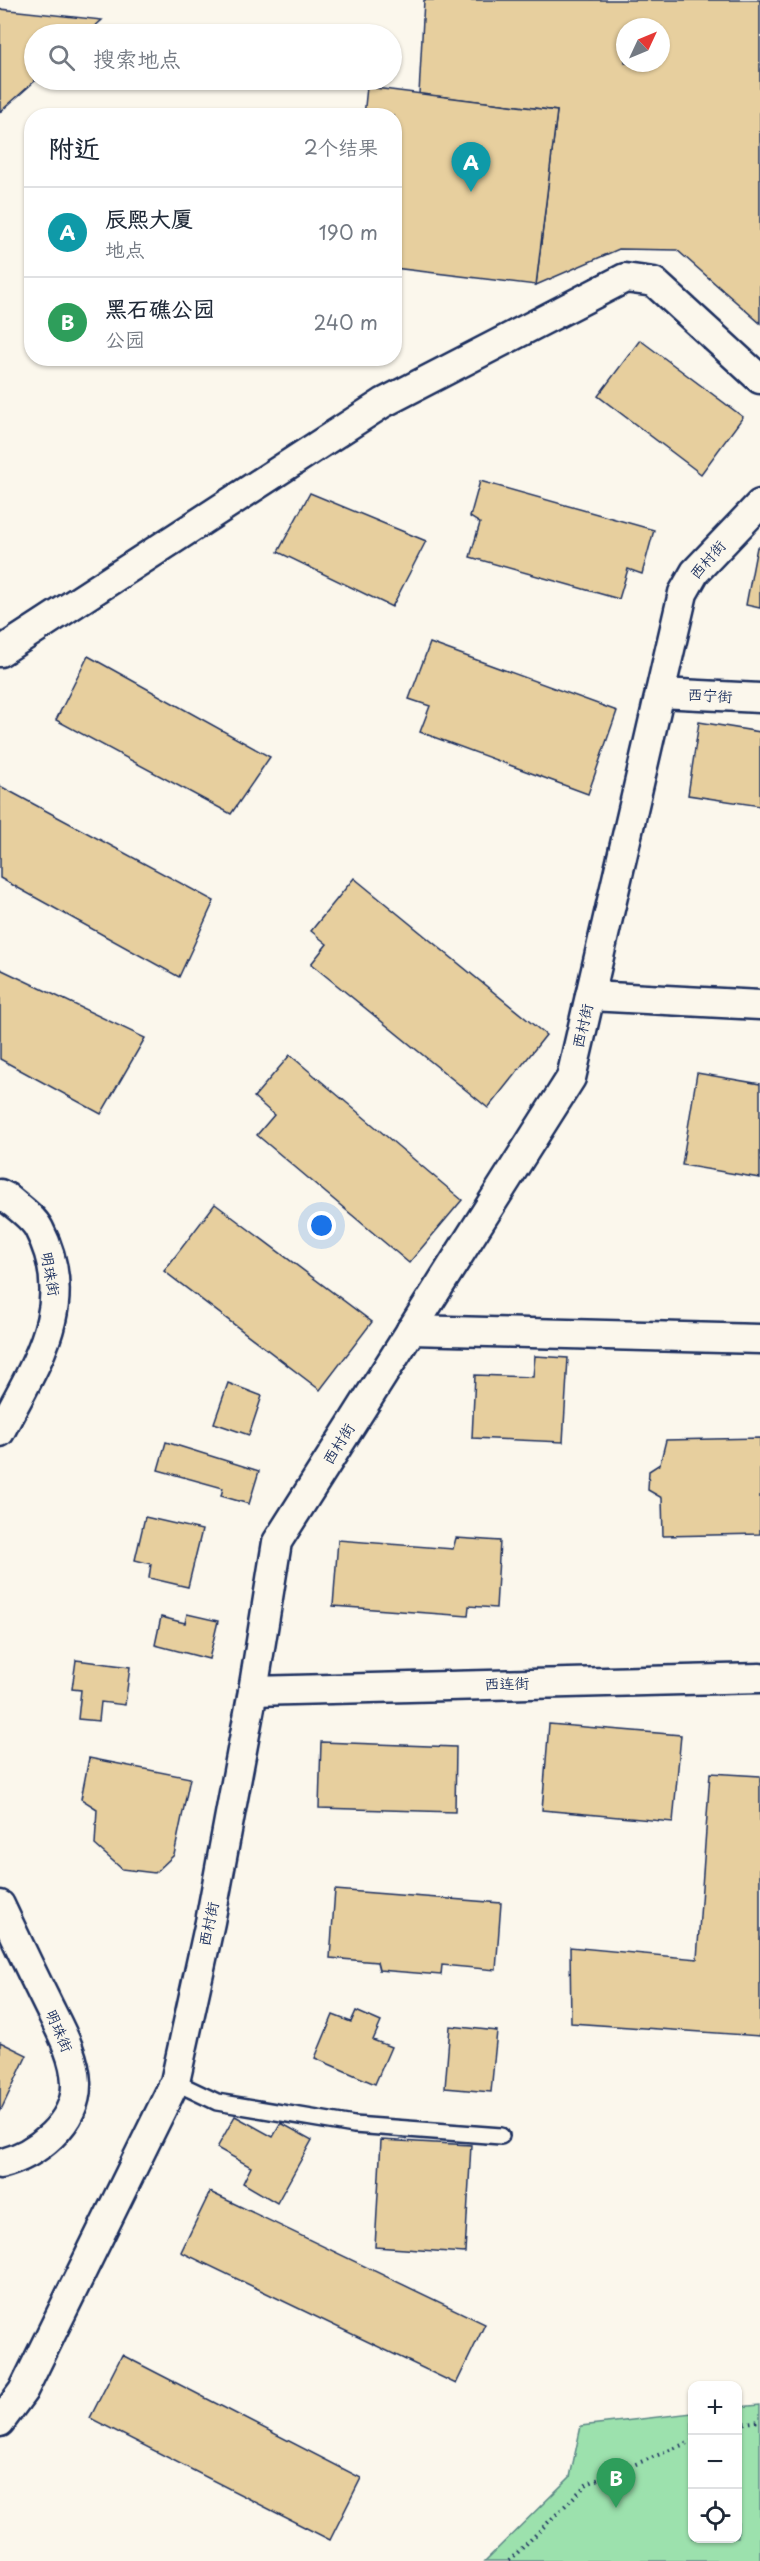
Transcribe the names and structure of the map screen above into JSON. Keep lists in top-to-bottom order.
{
  "streets": {
    "street": [
      "西村街",
      "西宁街",
      "明珠街",
      "西连街"
    ]
  },
  "crossings": [
    ["西村街", "西宁街"],
    ["西村街", "西连街"]
  ],
  "north": "top right",
  "page": {
    "search": "搜索地点",
    "heading": ["附近", "2个结果"],
    "pins": ["A", "B"],
    "list": [
      {
        "mark": "A",
        "name": "辰熙大厦",
        "note": "地点",
        "value": "190 m"
      },
      {
        "mark": "B",
        "name": "黑石礁公园",
        "note": "公园",
        "value": "240 m"
      }
    ],
    "map_buttons": ["+", "−"]
  }
}
